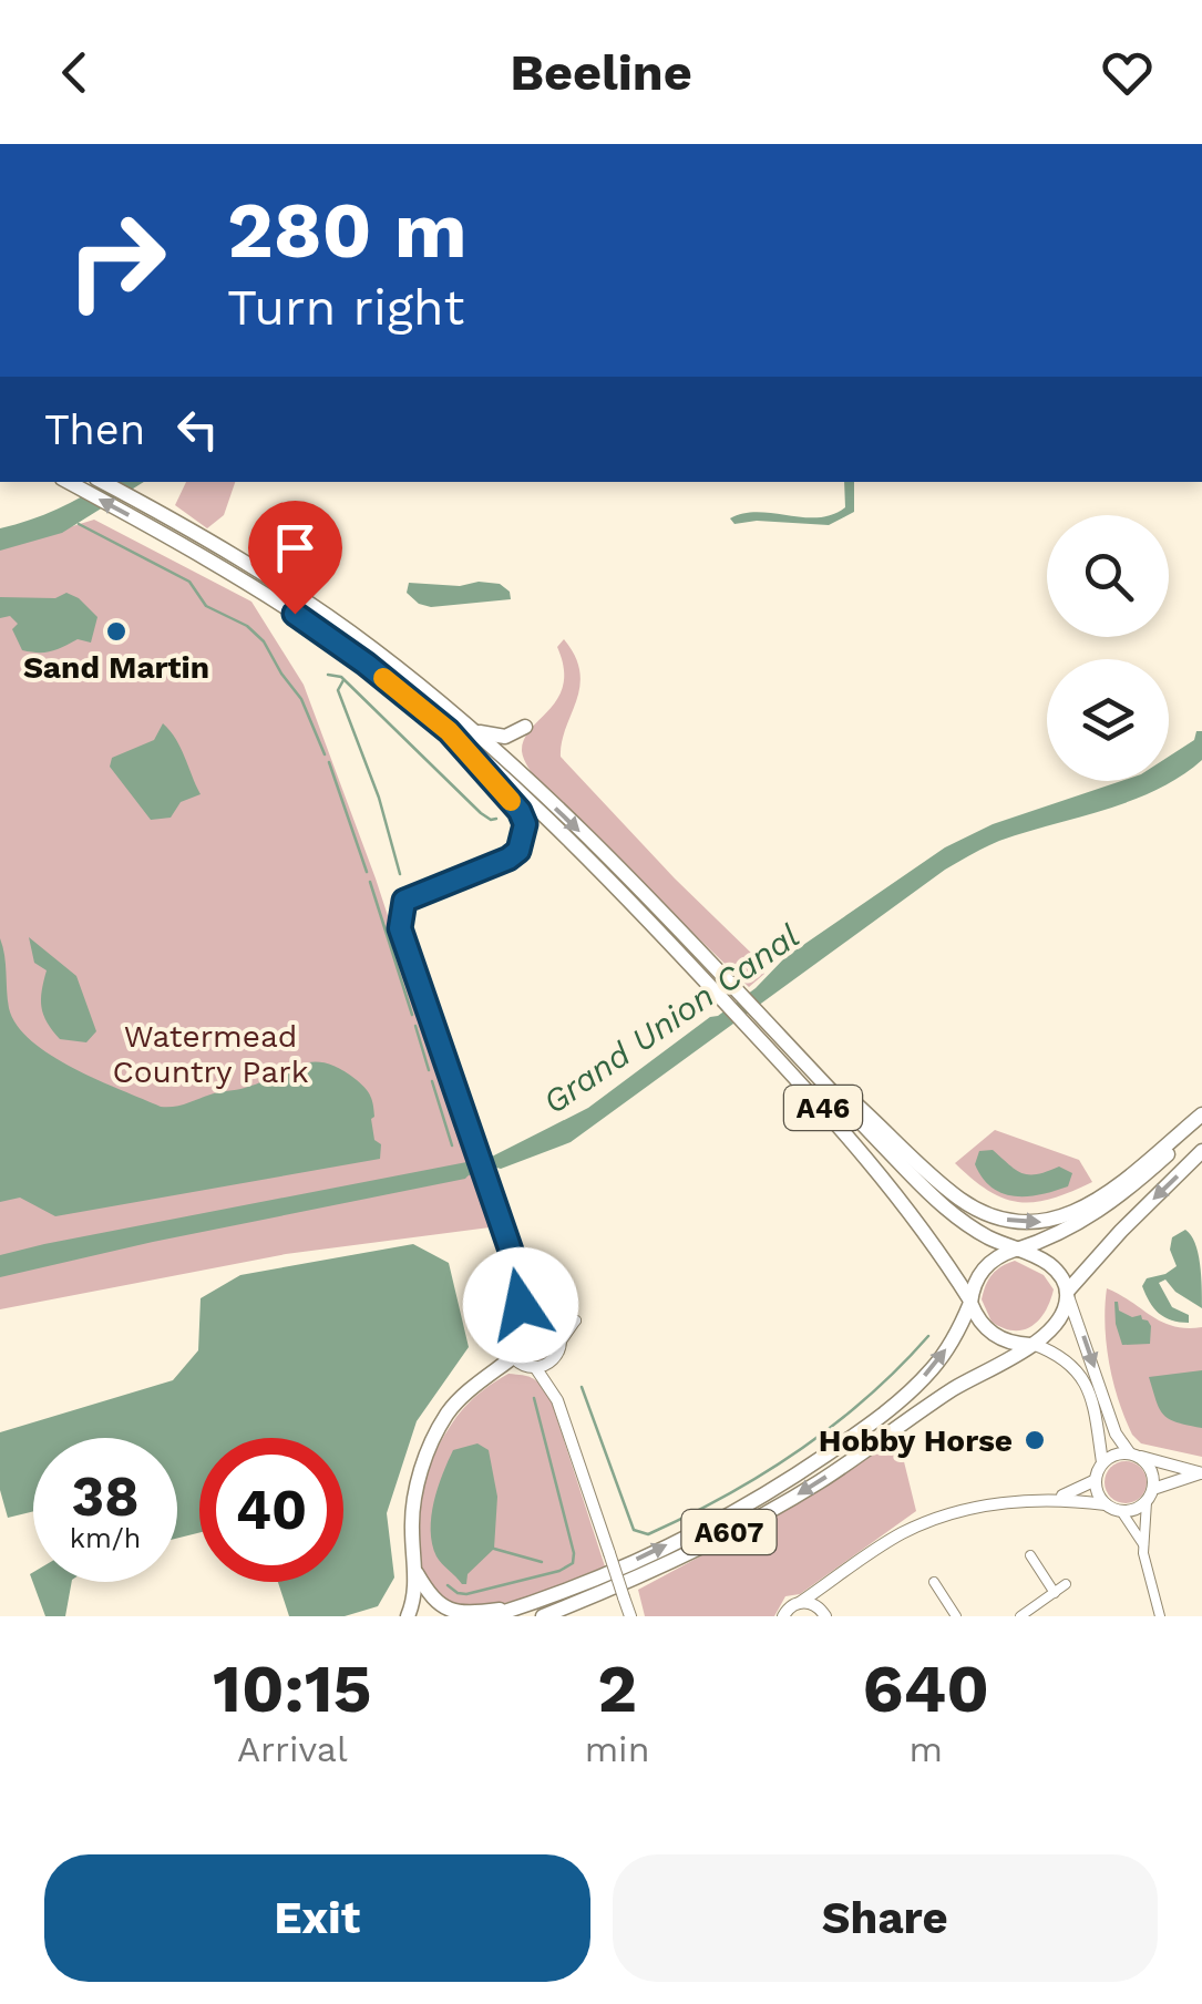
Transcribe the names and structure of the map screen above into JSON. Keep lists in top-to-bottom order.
{
  "streets": {
    "highway": ["A46", "A607"]
  },
  "crossings": [
    ["A46", "A607"]
  ],
  "water": ["Grand Union Canal"],
  "parks": ["Watermead Country Park"],
  "places": ["Sand Martin", "Hobby Horse"],
  "page": {
    "header": "Beeline",
    "turn": ["280 m", "Turn right"],
    "then": "Then",
    "speed": "38 km/h",
    "limit": "40",
    "eta": [
      "10:15",
      "Arrival",
      "2",
      "min",
      "640",
      "m"
    ],
    "buttons": ["Exit", "Share"]
  }
}
